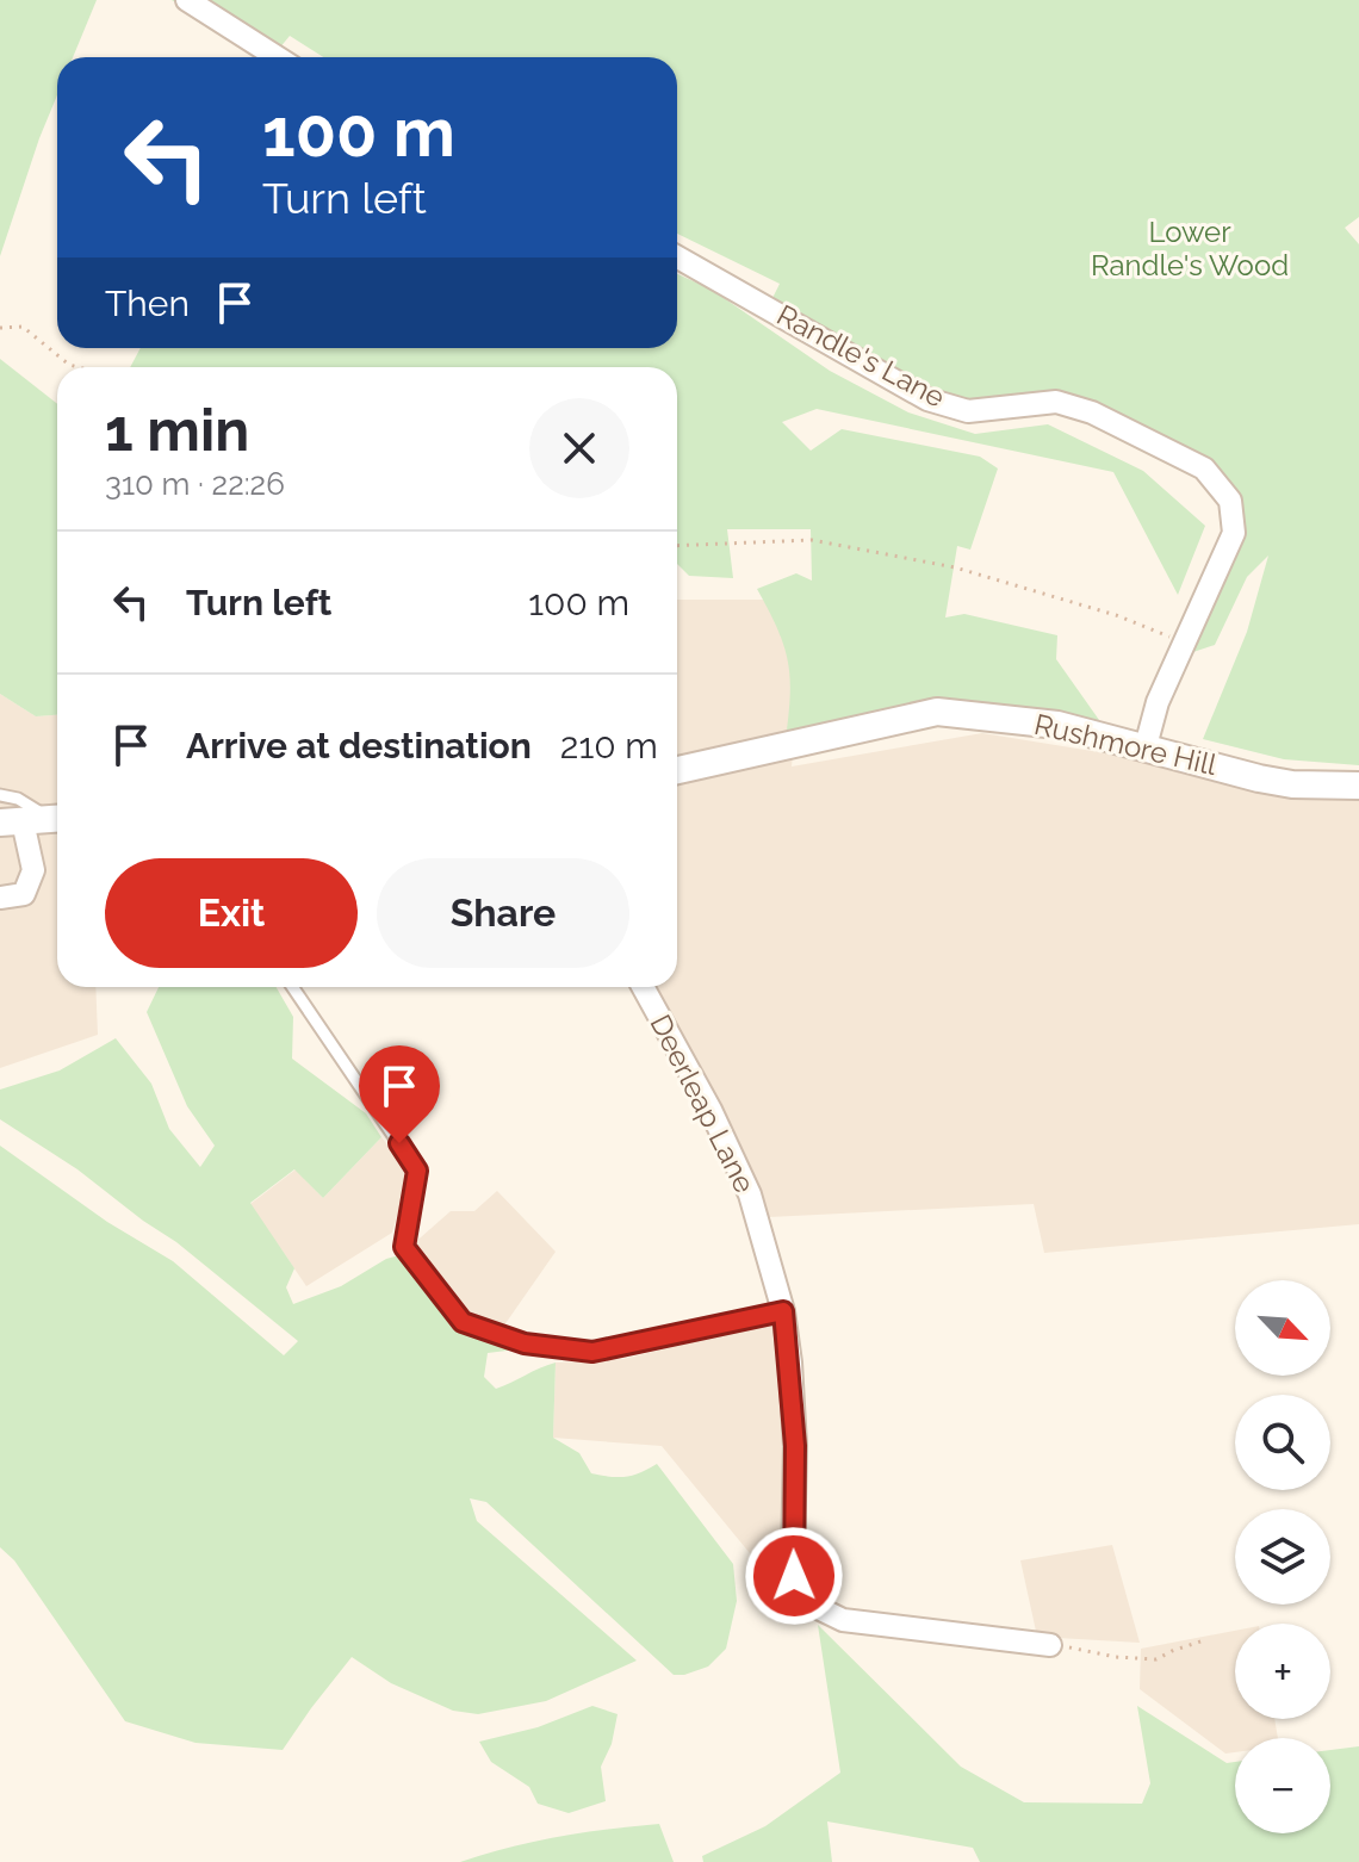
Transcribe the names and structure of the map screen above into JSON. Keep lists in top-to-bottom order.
{
  "streets": {
    "street": ["Randle's Lane", "Rushmore Hill", "Deerleap Lane"]
  },
  "crossings": [
    ["Randle's Lane", "Rushmore Hill"]
  ],
  "parks": ["Lower Randle's Wood"],
  "north": "bottom right",
  "page": {
    "turn": ["100 m", "Turn left"],
    "then": "Then",
    "heading": ["1 min", "310 m · 22:26"],
    "list": [
      {
        "name": "Turn left",
        "value": "100 m"
      },
      {
        "name": "Arrive at destination",
        "value": "210 m"
      }
    ],
    "buttons": ["Exit", "Share"],
    "map_buttons": ["+", "−"]
  }
}
